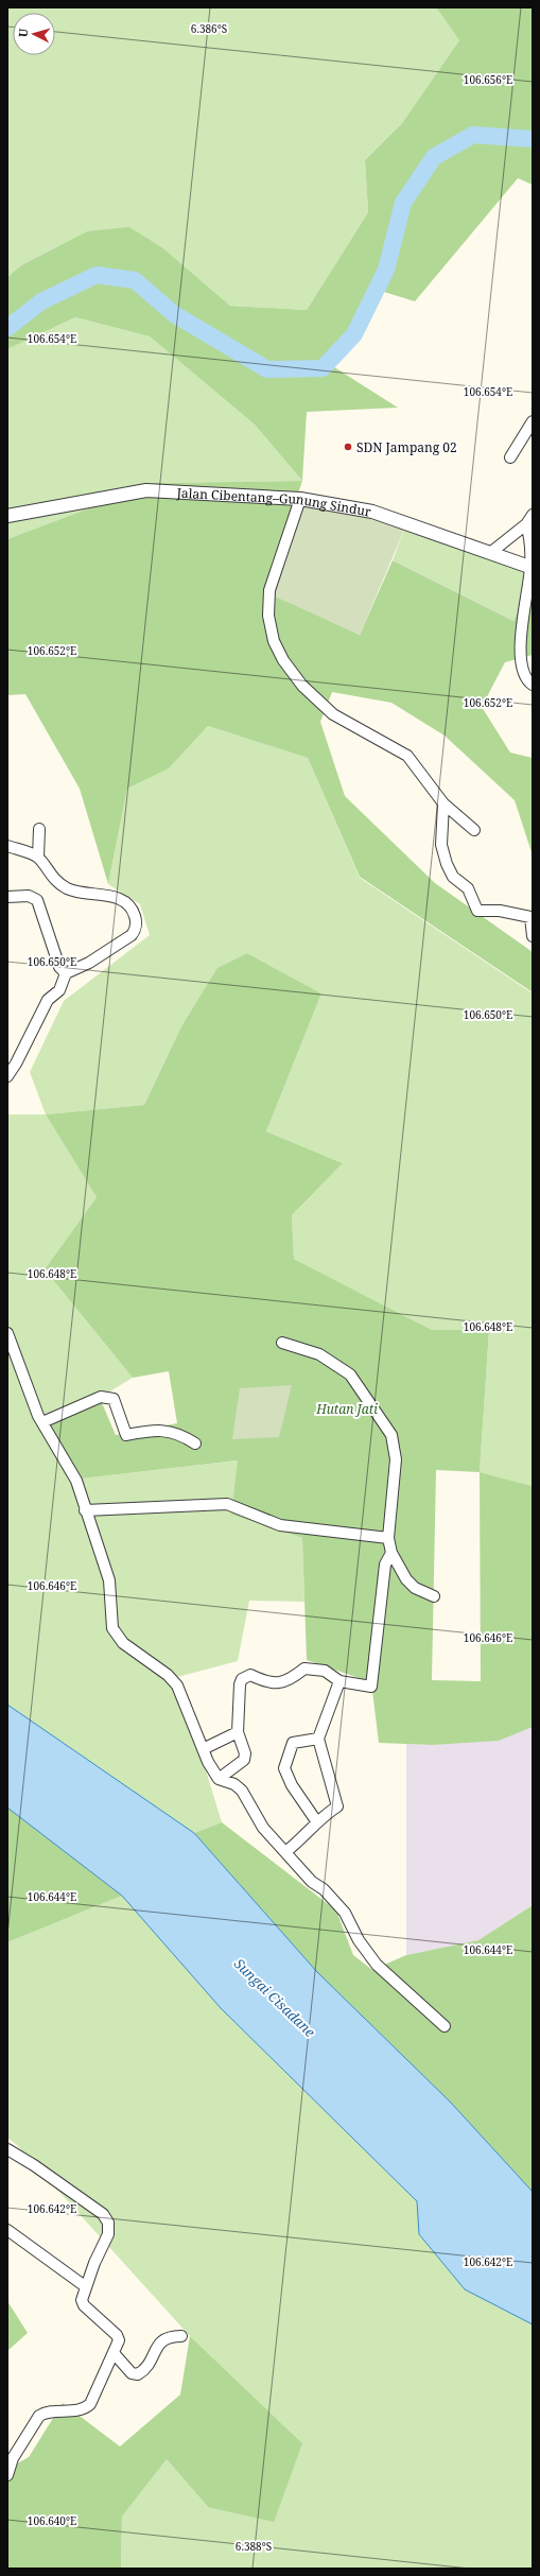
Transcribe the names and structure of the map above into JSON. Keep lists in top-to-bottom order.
{
  "streets": {
    "street": ["Jalan Cibentang–Gunung Sindur"]
  },
  "water": ["Sungai Cisadane"],
  "parks": ["Hutan Jati"],
  "places": ["SDN Jampang 02"],
  "north": "left",
  "coordinates": [
    "6.386°S",
    "106.656°E",
    "106.654°E",
    "106.652°E",
    "106.650°E",
    "106.648°E",
    "106.646°E",
    "106.644°E",
    "106.642°E",
    "106.640°E",
    "6.388°S"
  ]
}
